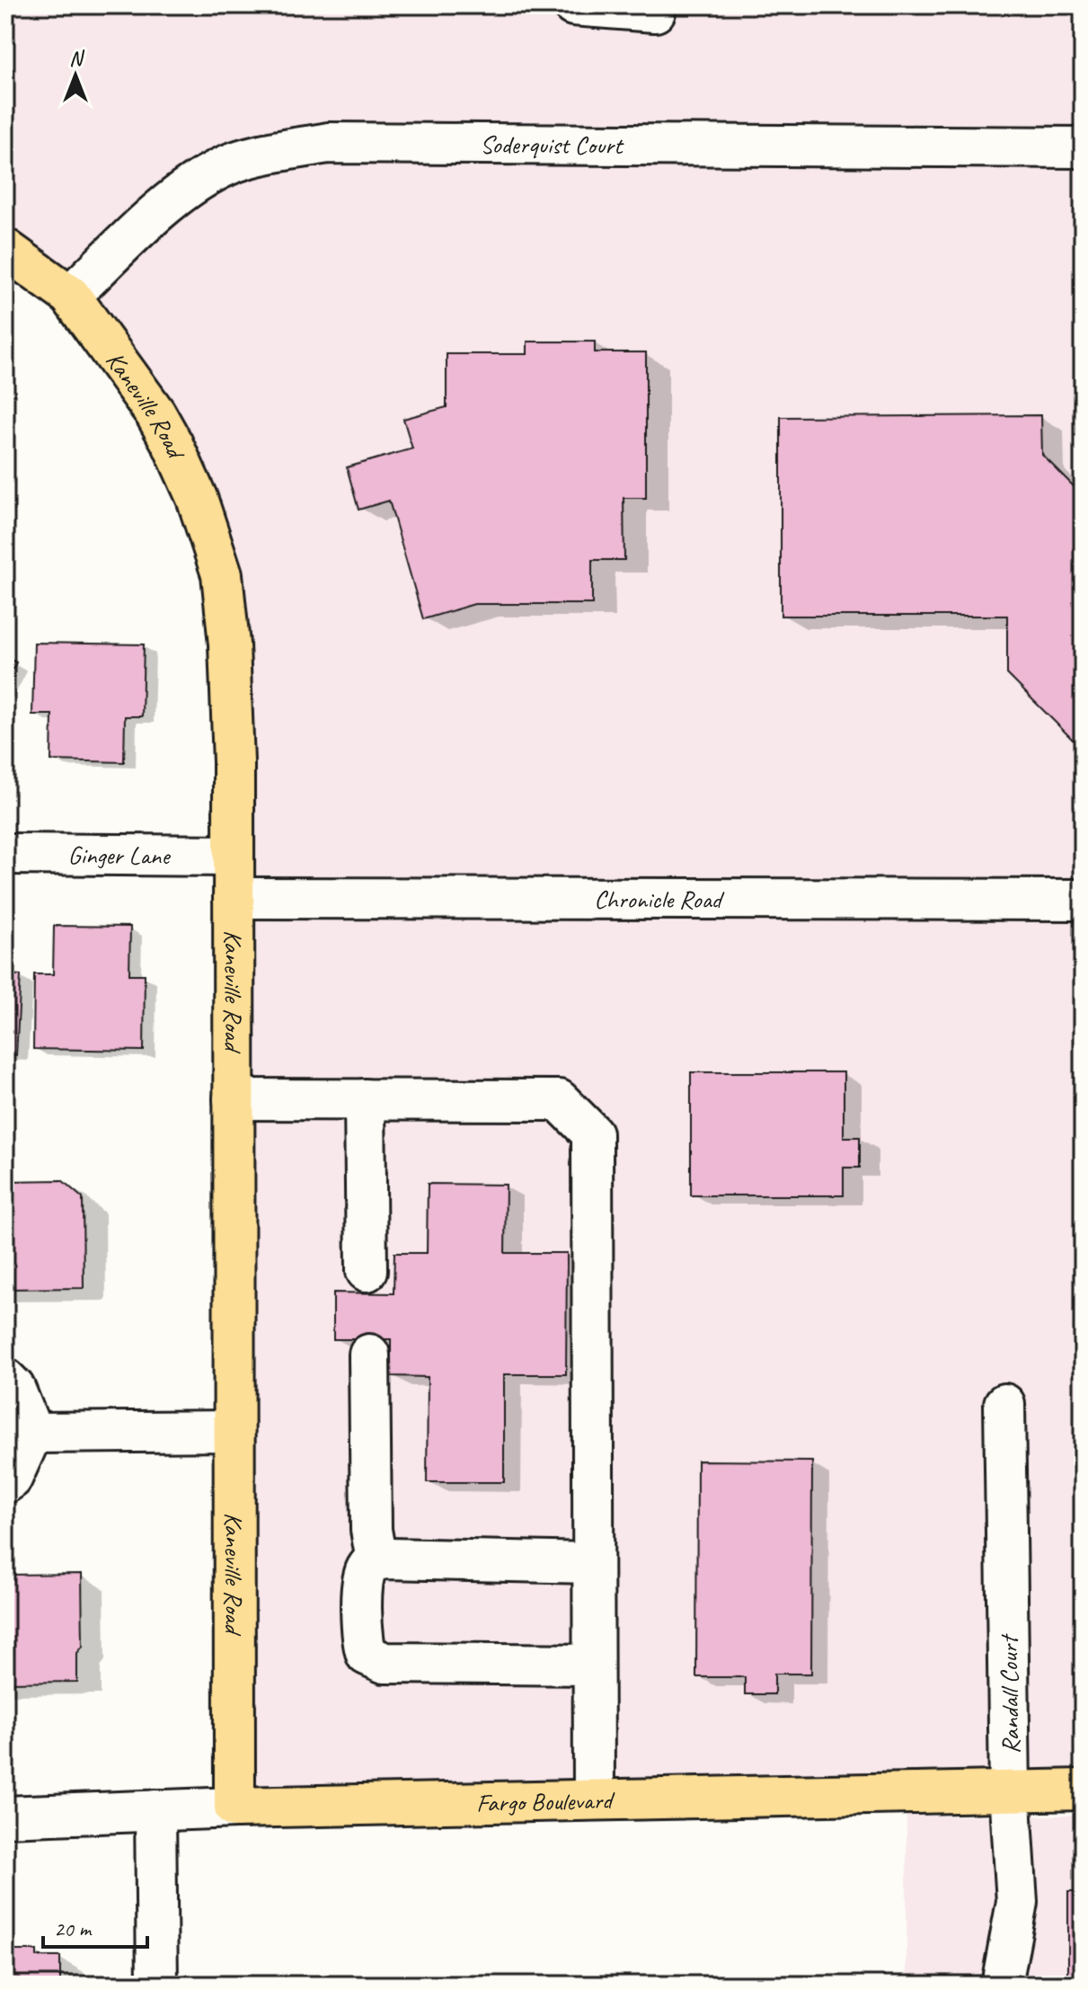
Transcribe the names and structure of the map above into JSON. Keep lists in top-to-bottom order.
{
  "streets": {
    "main road": ["Kaneville Road", "Fargo Boulevard"],
    "street": [
      "Soderquist Court",
      "Ginger Lane",
      "Chronicle Road",
      "Randall Court"
    ]
  },
  "crossings": [
    ["Soderquist Court", "Kaneville Road"],
    ["Kaneville Road", "Ginger Lane"],
    ["Kaneville Road", "Chronicle Road"],
    ["Kaneville Road", "Fargo Boulevard"],
    ["Randall Court", "Fargo Boulevard"]
  ],
  "scale_bar": "20 m",
  "north": "top"
}
